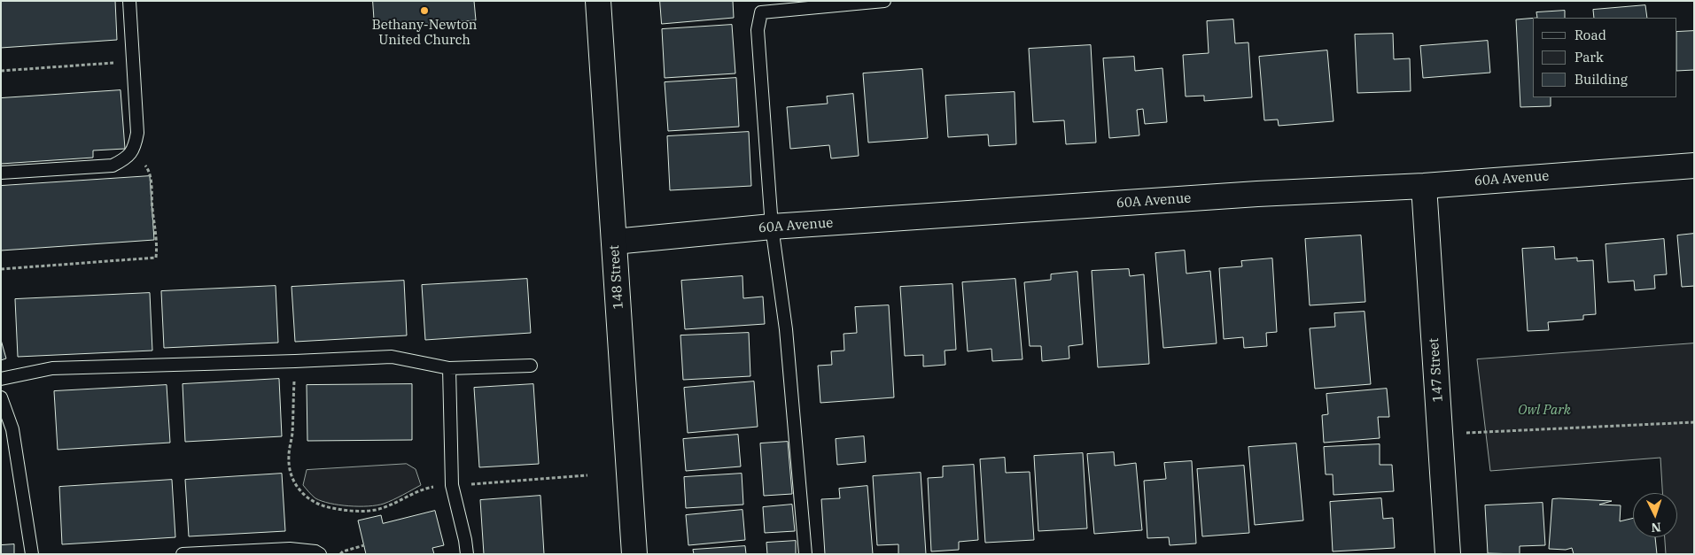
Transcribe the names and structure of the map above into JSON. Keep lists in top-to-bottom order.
{
  "streets": {
    "street": ["60A Avenue", "148 Street", "147 Street"]
  },
  "crossings": [
    ["60A Avenue", "148 Street"],
    ["60A Avenue", "147 Street"]
  ],
  "parks": ["Owl Park"],
  "places": ["Bethany-Newton United Church"],
  "legend": ["Road", "Park", "Building"],
  "north": "bottom"
}
